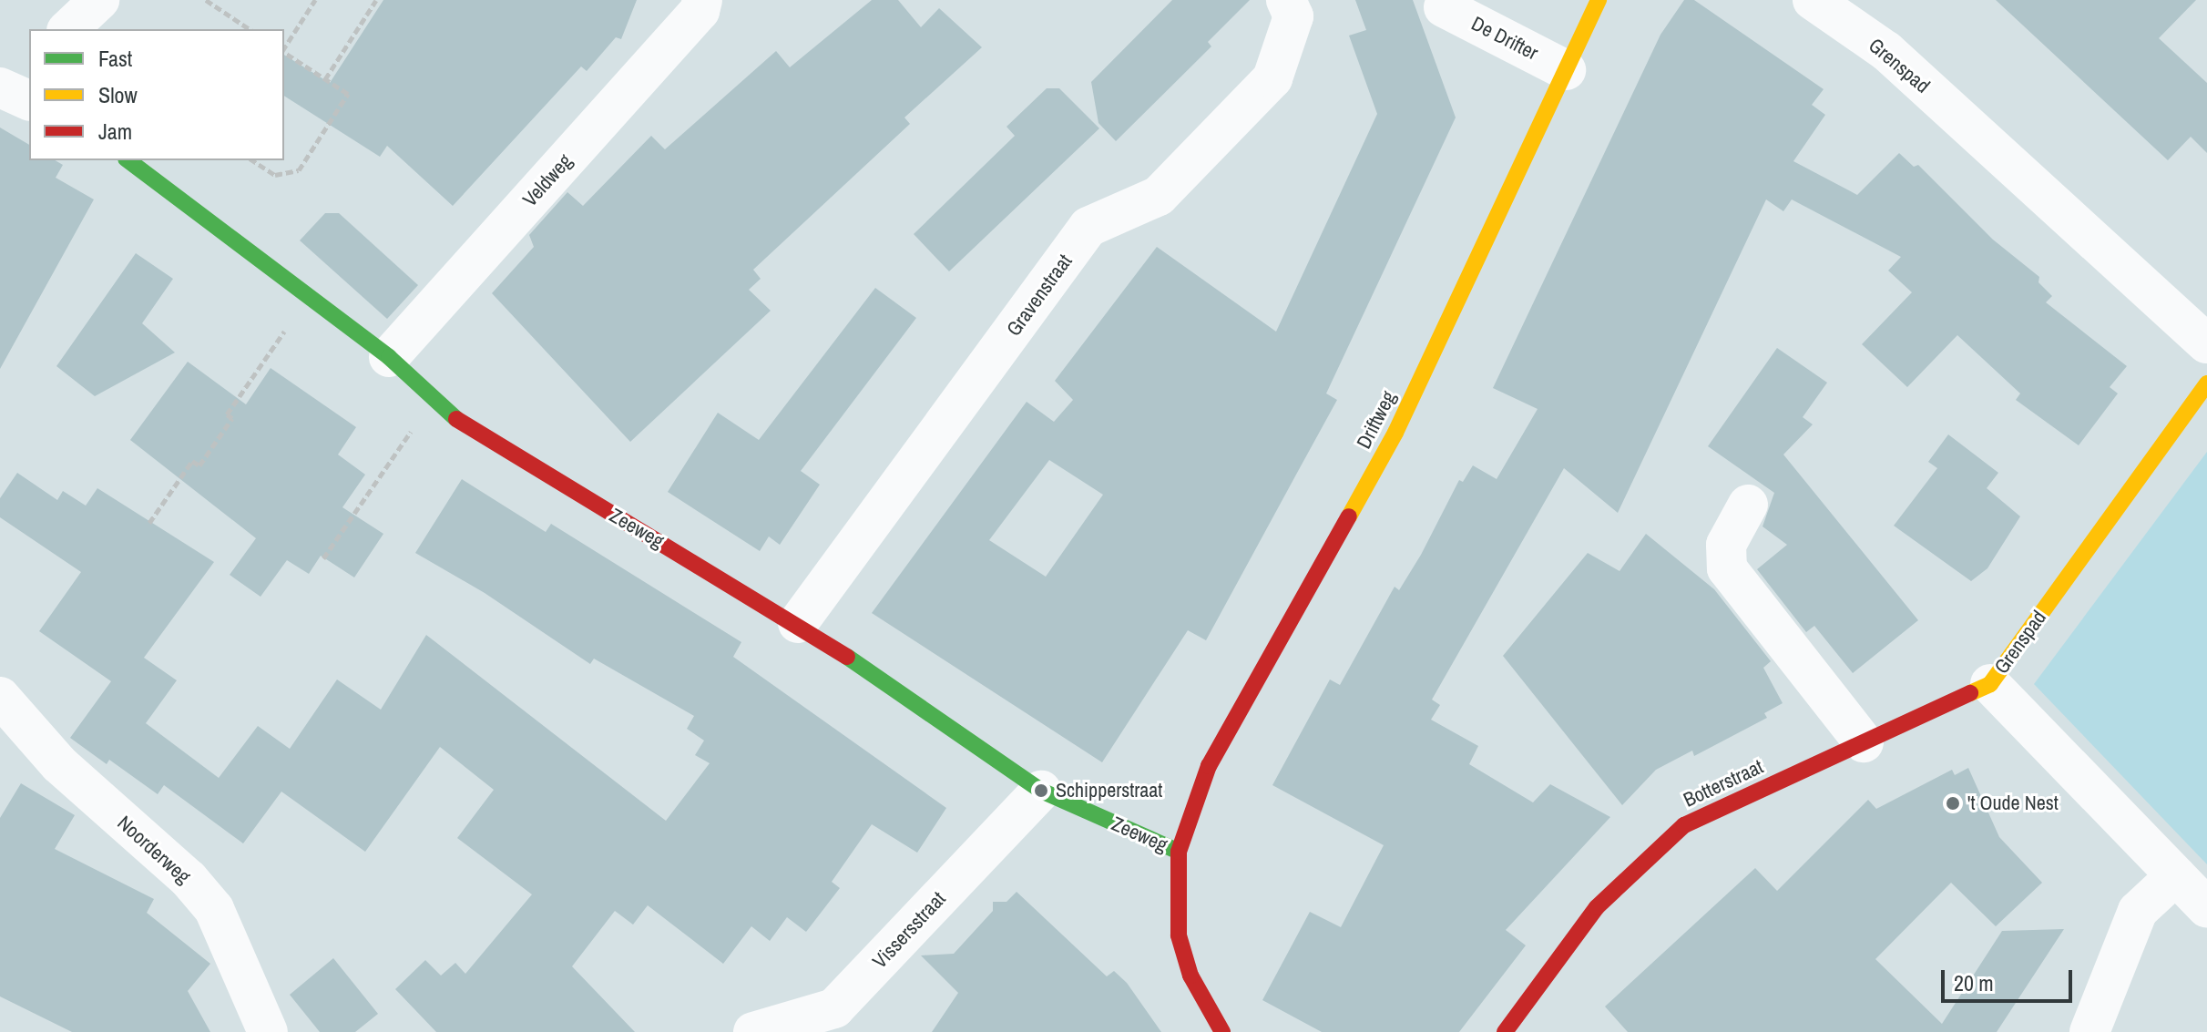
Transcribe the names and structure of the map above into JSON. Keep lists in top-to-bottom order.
{
  "streets": {
    "street": [
      "De Drifter",
      "Grenspad",
      "Veldweg",
      "Gravenstraat",
      "Driftweg",
      "Zeeweg",
      "Botterstraat",
      "Noorderweg",
      "Vissersstraat"
    ]
  },
  "crossings": [
    ["De Drifter", "Driftweg"],
    ["Grenspad", "Botterstraat"],
    ["Veldweg", "Zeeweg"],
    ["Gravenstraat", "Zeeweg"],
    ["Driftweg", "Zeeweg"],
    ["Zeeweg", "Vissersstraat"]
  ],
  "places": ["Schipperstraat", "'t Oude Nest"],
  "legend": ["Fast", "Slow", "Jam"],
  "scale_bar": "20 m"
}
